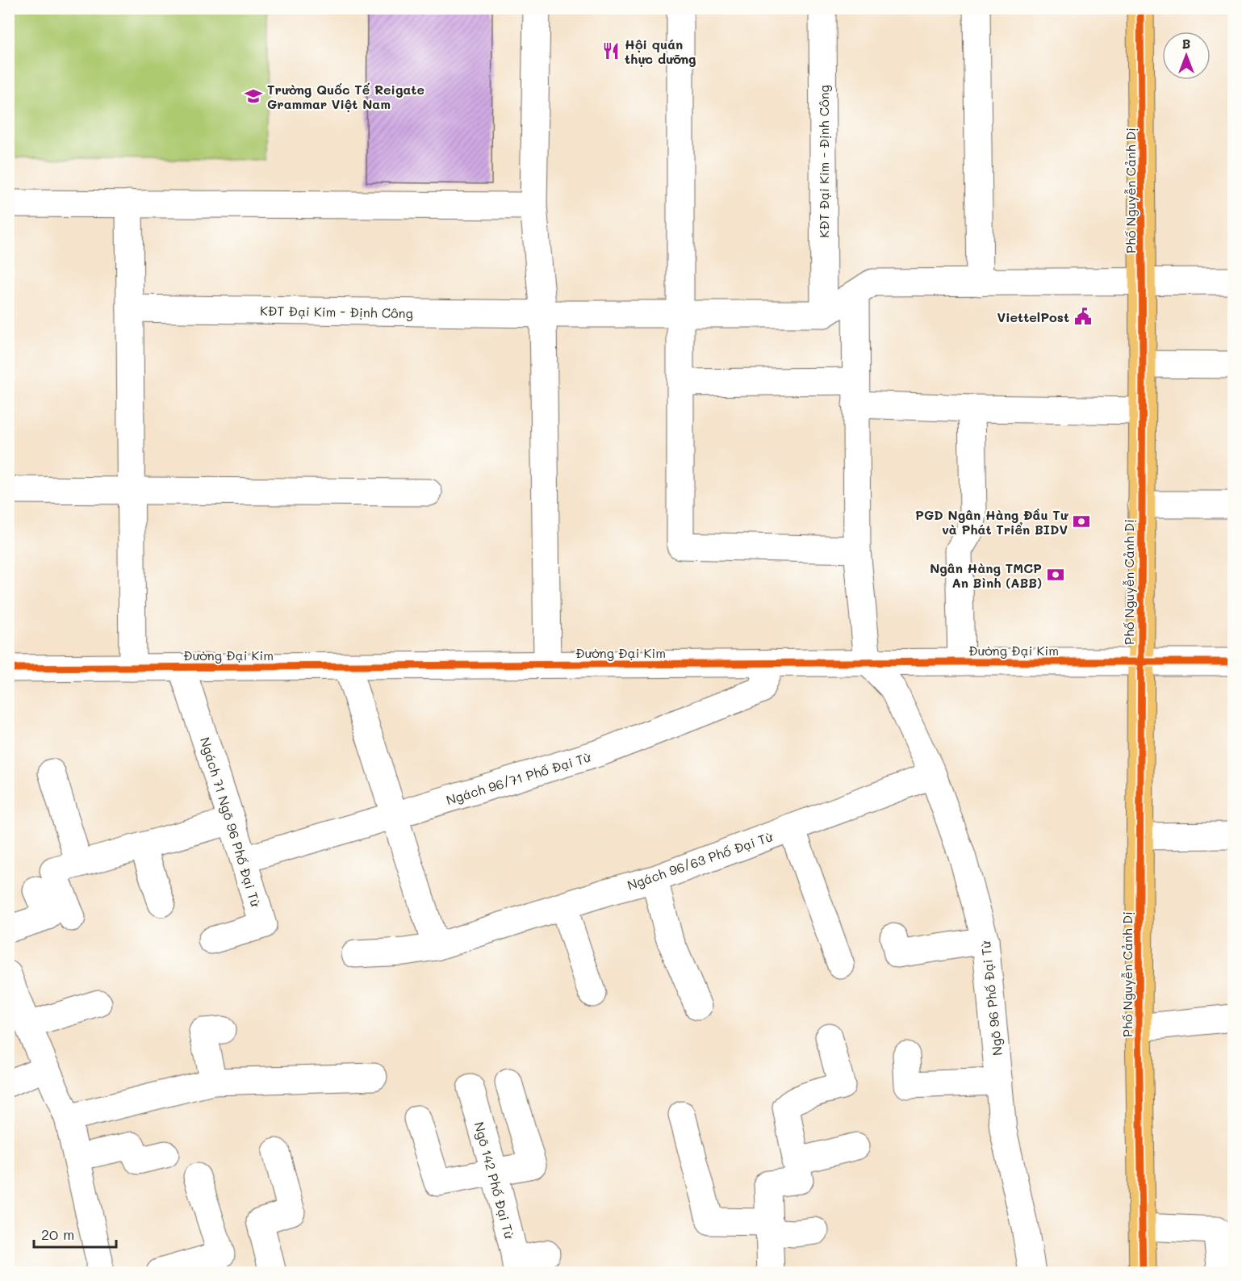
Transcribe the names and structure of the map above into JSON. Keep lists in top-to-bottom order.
{
  "streets": {
    "main road": ["Phố Nguyễn Cảnh Dị"],
    "street": [
      "KĐT Đại Kim - Định Công",
      "Đường Đại Kim",
      "Ngách 96/71 Phố Đại Từ",
      "Ngách 71 Ngõ 96 Phố Đại Từ",
      "Ngách 96/63 Phố Đại Từ",
      "Ngõ 96 Phố Đại Từ",
      "Ngõ 142 Phố Đại Từ"
    ]
  },
  "crossings": [
    ["Phố Nguyễn Cảnh Dị", "Đường Đại Kim"],
    ["Đường Đại Kim", "Ngách 96/71 Phố Đại Từ"],
    ["Đường Đại Kim", "Ngách 71 Ngõ 96 Phố Đại Từ"],
    ["Đường Đại Kim", "Ngõ 96 Phố Đại Từ"],
    ["Ngách 96/71 Phố Đại Từ", "Ngách 71 Ngõ 96 Phố Đại Từ"],
    ["Ngách 96/63 Phố Đại Từ", "Ngõ 96 Phố Đại Từ"]
  ],
  "places": {
    "restaurant": ["Hội quán thực dưỡng"],
    "school or university": ["Trường Quốc Tế Reigate Grammar Việt Nam"],
    "public building": ["ViettelPost"],
    "bank": ["PGD Ngân Hàng Đầu Tư và Phát Triển BIDV", "Ngân Hàng TMCP An Bình (ABB)"]
  },
  "scale_bar": "20 m",
  "north": "top"
}
